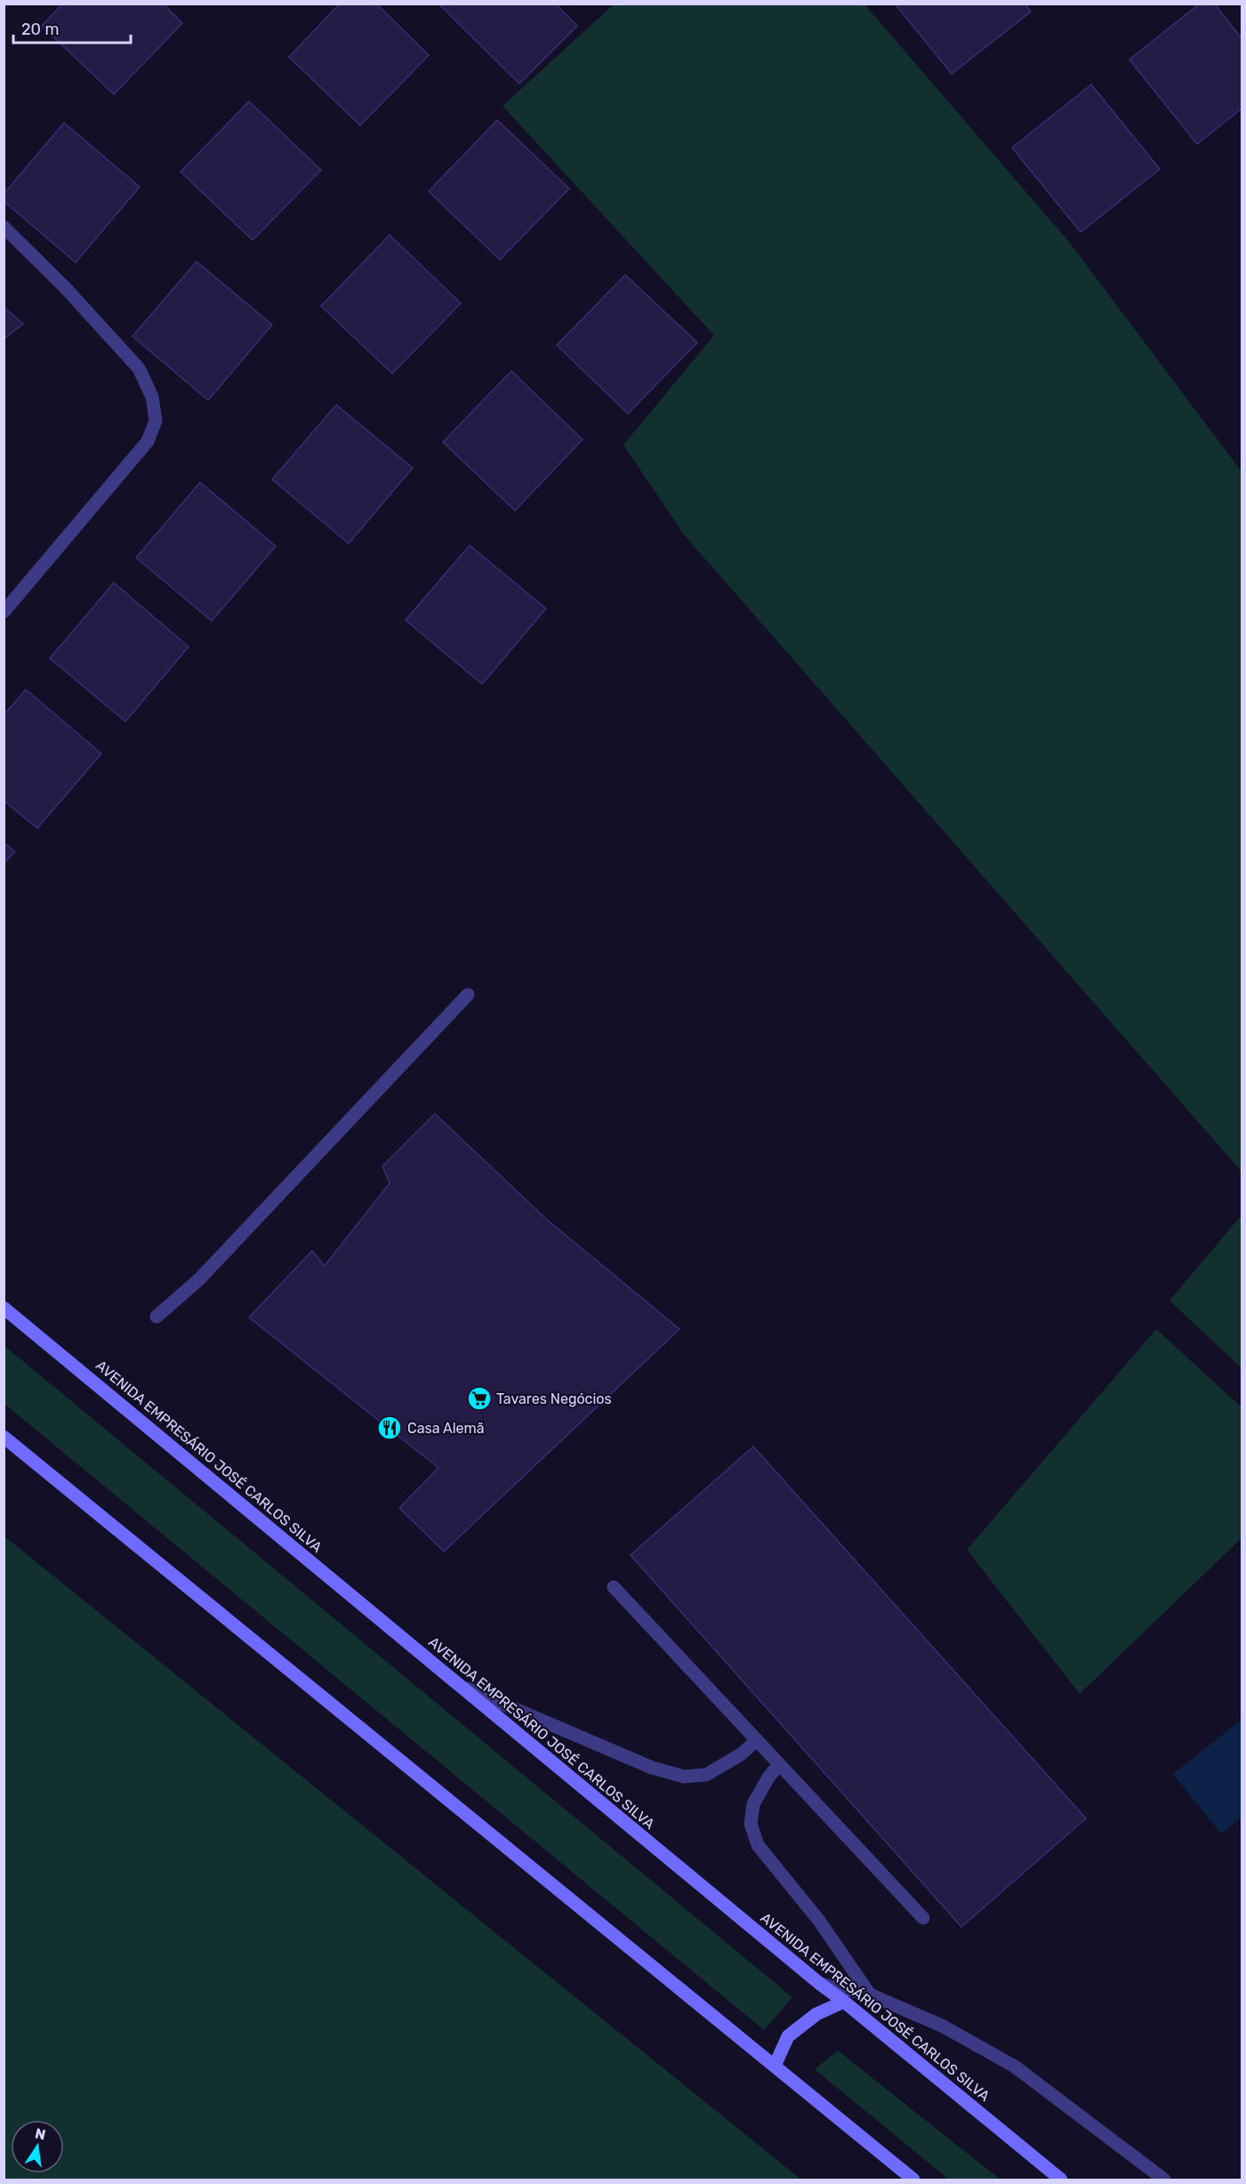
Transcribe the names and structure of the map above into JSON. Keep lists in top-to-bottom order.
{
  "streets": {
    "main road": ["AVENIDA EMPRESÁRIO JOSÉ CARLOS SILVA"]
  },
  "places": {
    "supermarket": ["Tavares Negócios"],
    "restaurant": ["Casa Alemã"]
  },
  "scale_bar": "20 m",
  "north": "top"
}
